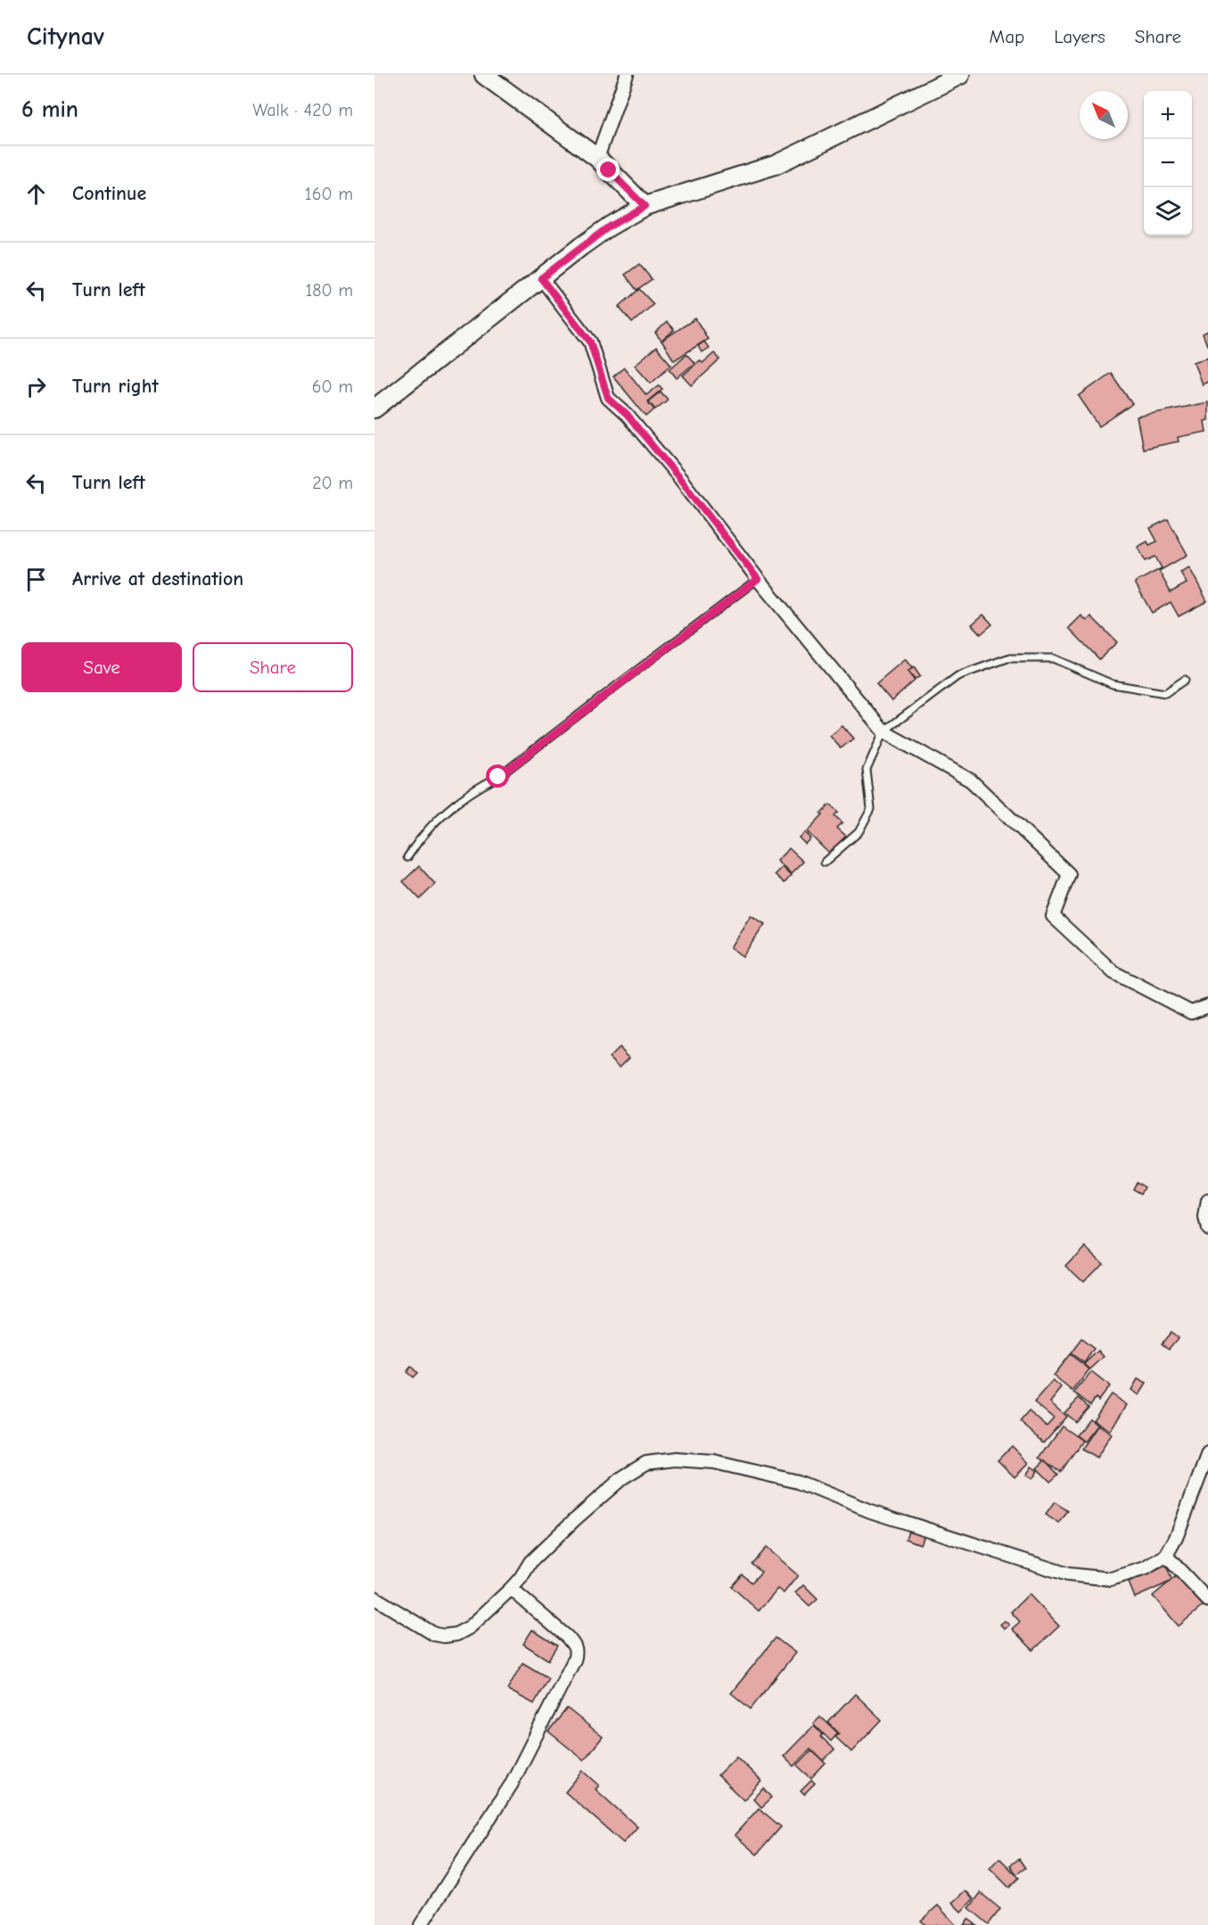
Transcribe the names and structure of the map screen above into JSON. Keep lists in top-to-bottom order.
{
  "north": "top left",
  "page": {
    "header": "Citynav",
    "nav": ["Map", "Layers", "Share"],
    "heading": ["6 min", "Walk · 420 m"],
    "map_buttons": ["+", "−"],
    "list": [
      ["Continue", "160 m"],
      ["Turn left", "180 m"],
      ["Turn right", "60 m"],
      ["Turn left", "20 m"],
      "Arrive at destination"
    ],
    "buttons": ["Save", "Share"]
  }
}
